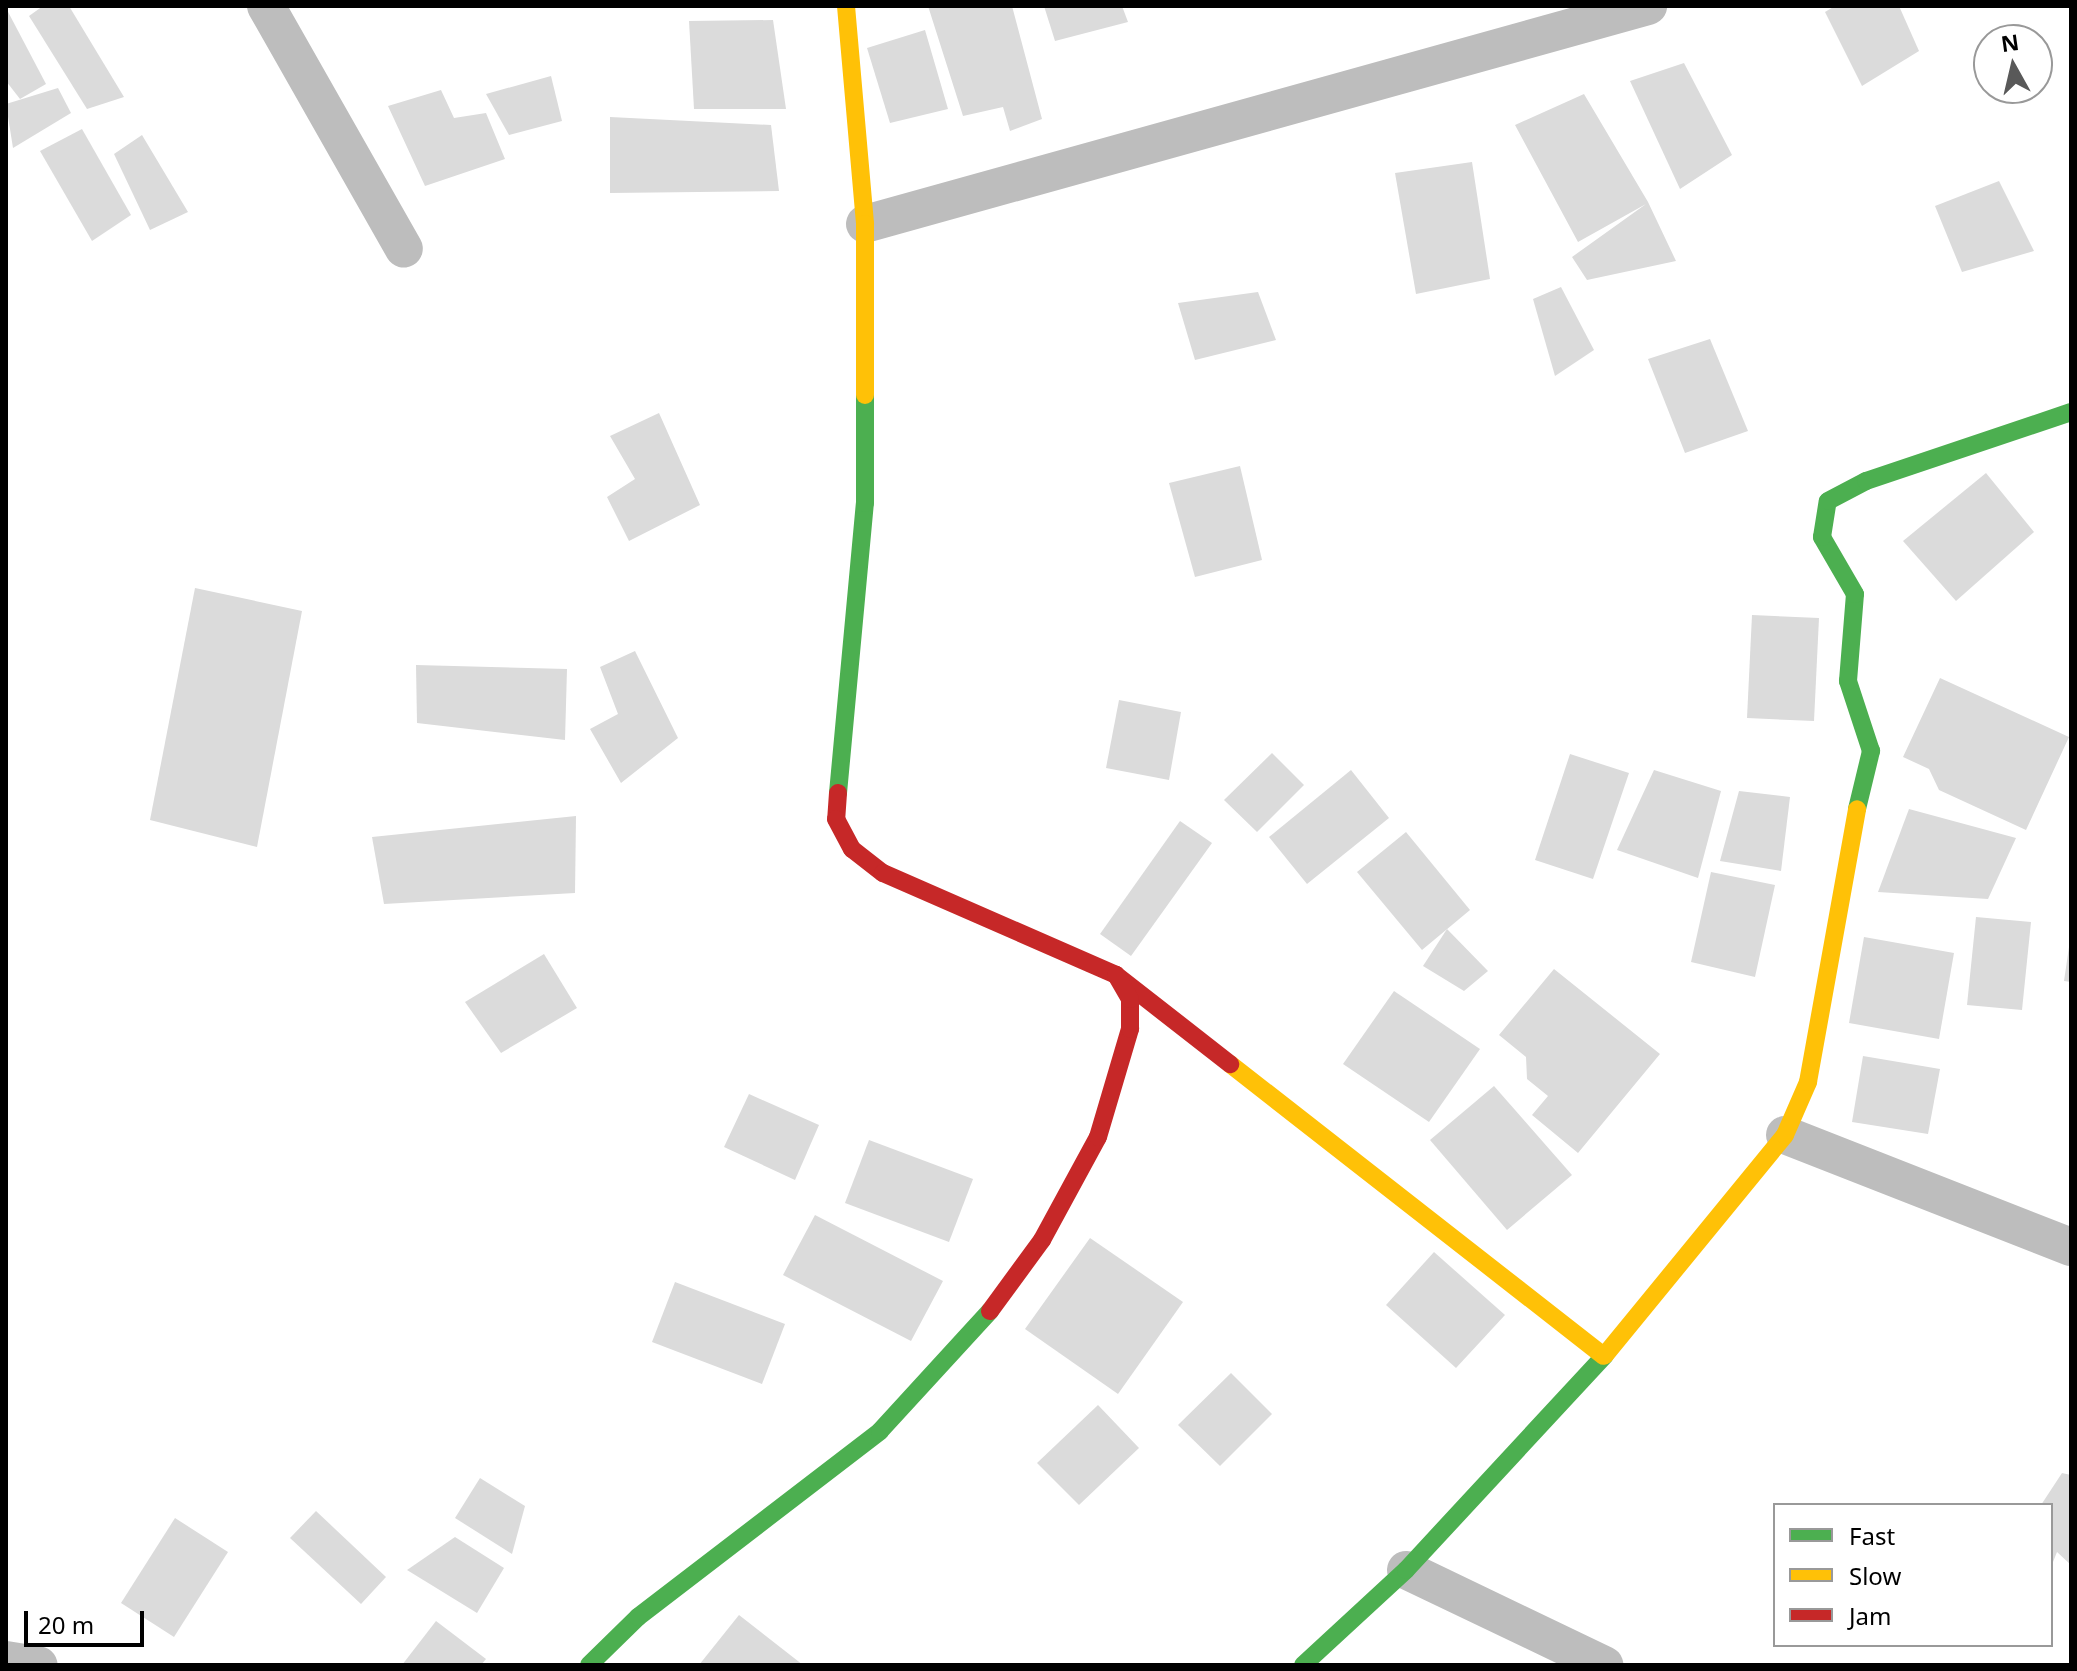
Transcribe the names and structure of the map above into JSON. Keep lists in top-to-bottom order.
{
  "legend": ["Fast", "Slow", "Jam"],
  "scale_bar": "20 m",
  "north": "top"
}
